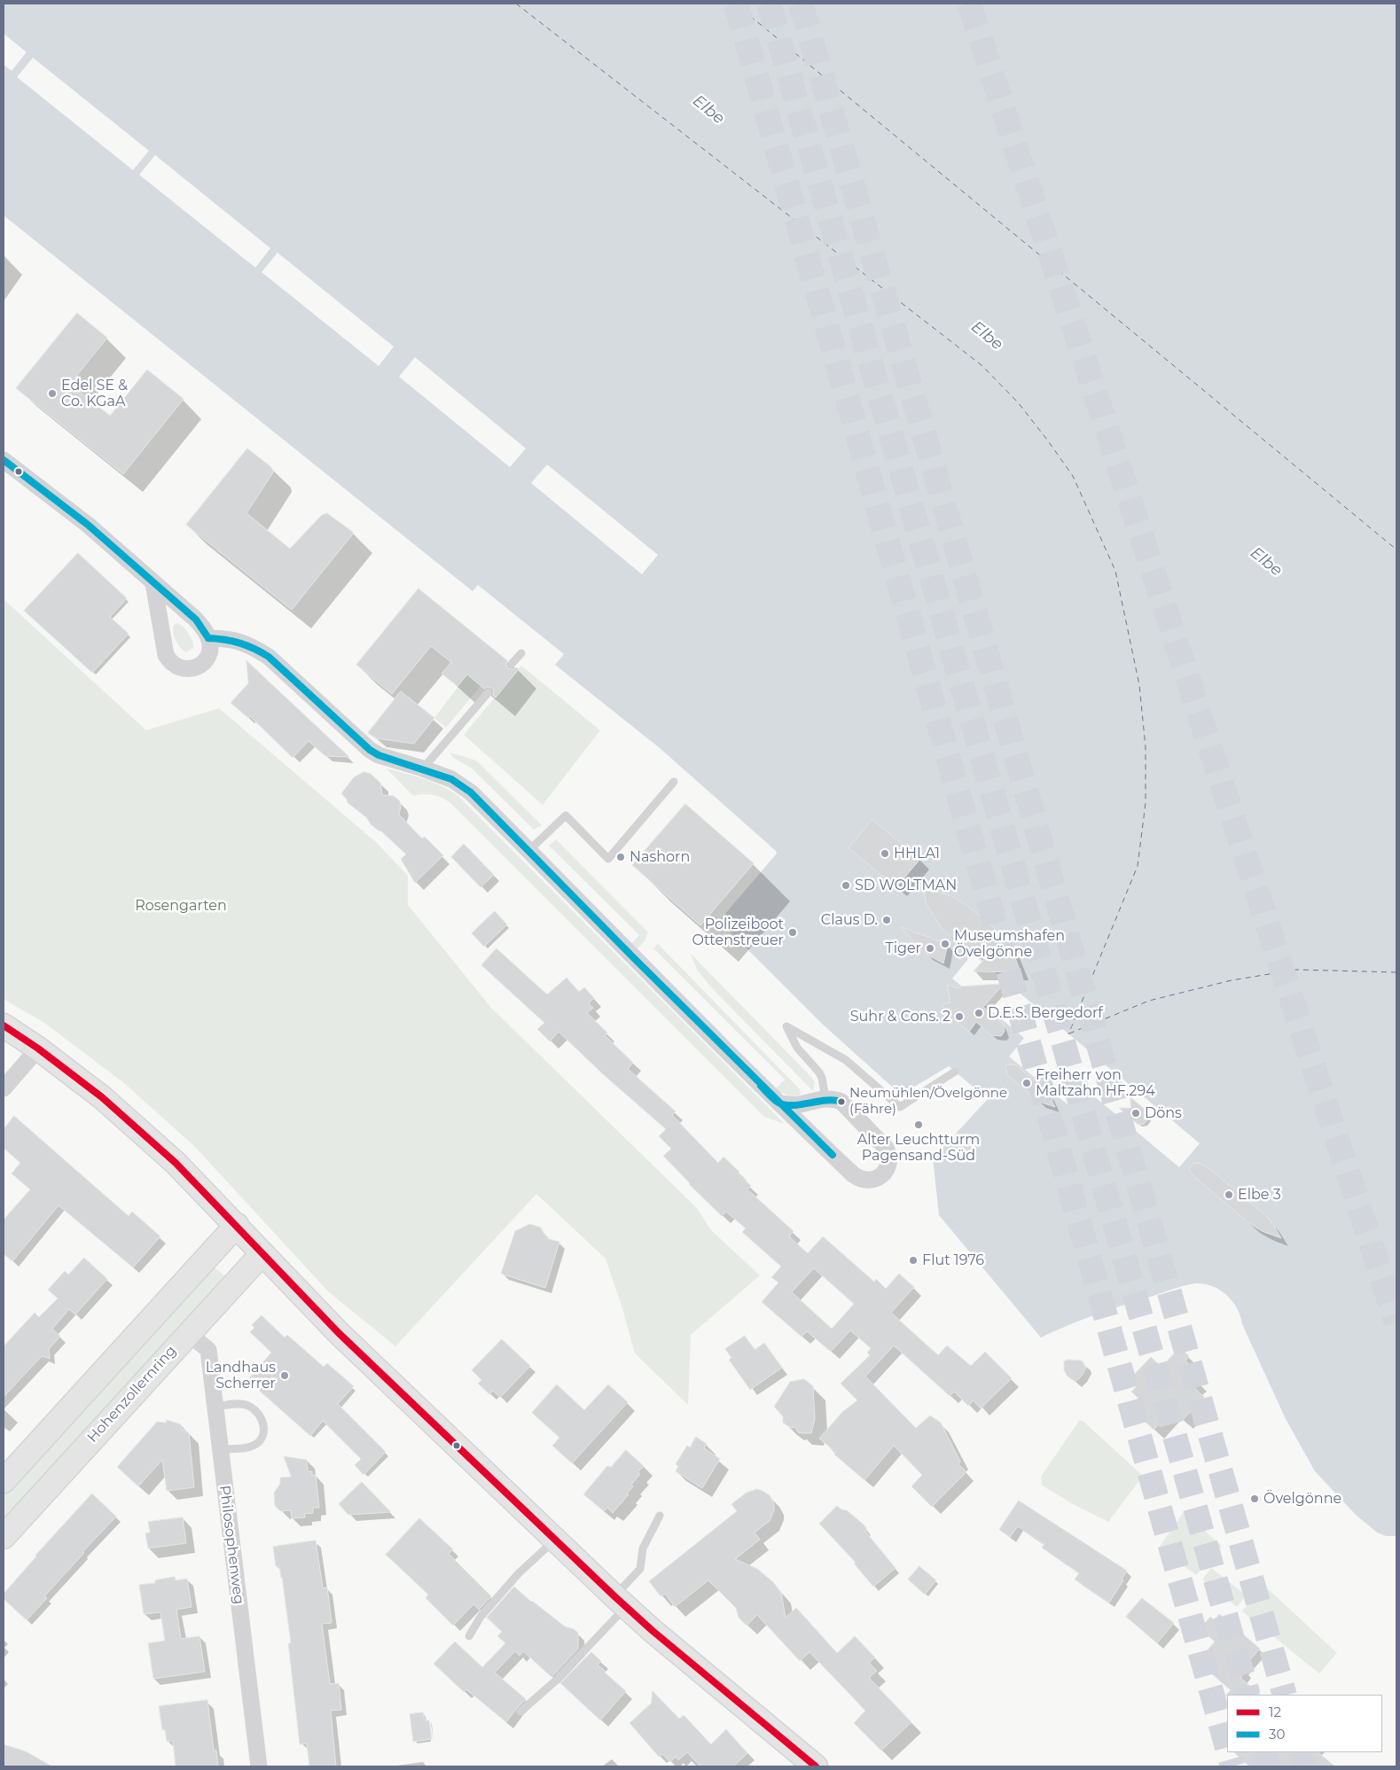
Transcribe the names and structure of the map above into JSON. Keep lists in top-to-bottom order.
{
  "streets": {
    "main road": ["Hohenzollernring"],
    "street": ["Philosophenweg"]
  },
  "crossings": [
    ["Hohenzollernring", "Philosophenweg"]
  ],
  "water": ["Elbe"],
  "parks": ["Rosengarten"],
  "places": [
    "Edel SE & Co. KGaA",
    "HHLA1",
    "Nashorn",
    "SD WOLTMAN",
    "Claus D.",
    "Polizeiboot Ottenstreuer",
    "Museumshafen Övelgönne",
    "Tiger",
    "D.E.S. Bergedorf",
    "Suhr & Cons. 2",
    "Freiherr von Maltzahn HF.294",
    "Neumühlen/Övelgönne (Fähre)",
    "Döns",
    "Alter Leuchtturm Pagensand-Süd",
    "Elbe 3",
    "Flut 1976",
    "Landhaus Scherrer",
    "Övelgönne"
  ],
  "lines": ["transit line 30", "transit line 12"],
  "legend": ["12", "30"]
}
